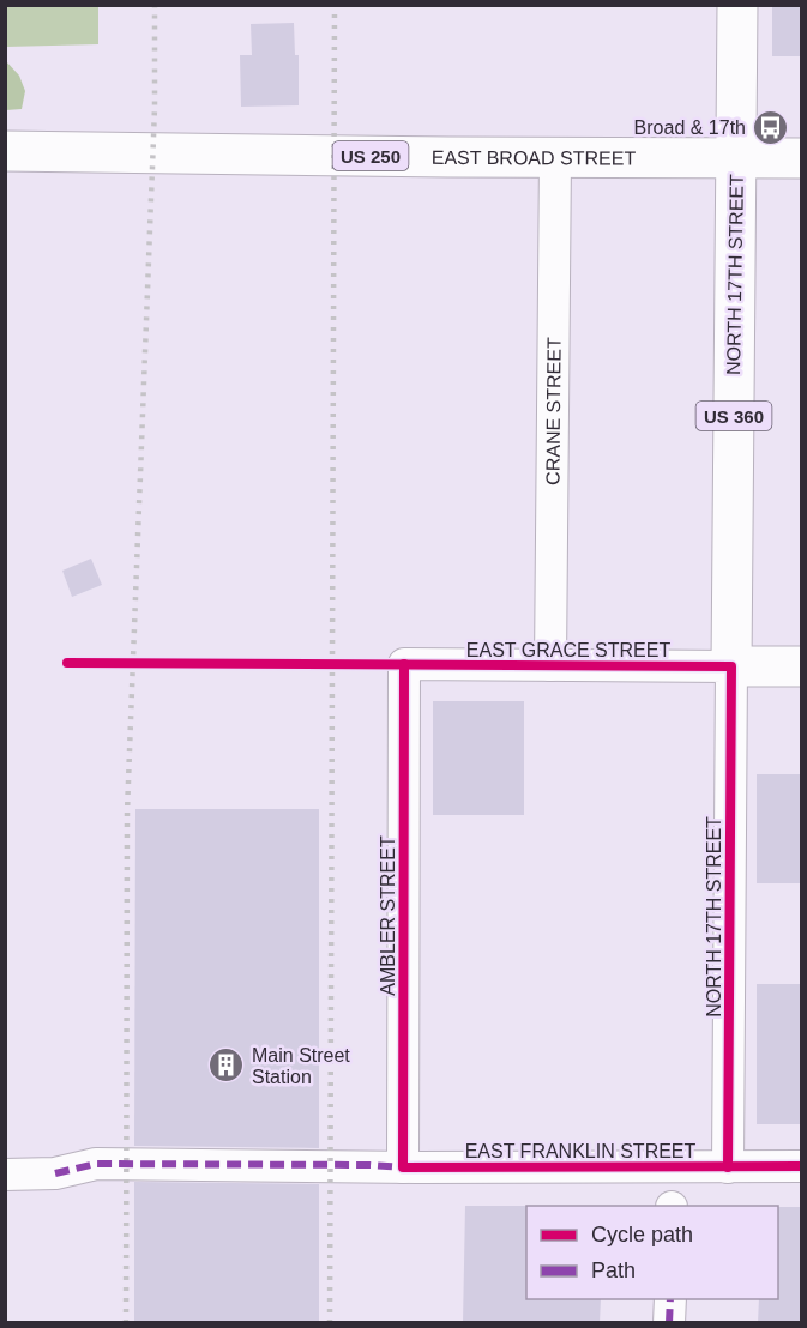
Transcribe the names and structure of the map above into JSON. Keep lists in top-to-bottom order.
{
  "streets": {
    "main road": [
      "US 250",
      "EAST BROAD STREET",
      "NORTH 17TH STREET",
      "US 360",
      "EAST GRACE STREET"
    ],
    "street": ["CRANE STREET", "AMBLER STREET", "EAST FRANKLIN STREET"]
  },
  "crossings": [
    ["EAST BROAD STREET", "NORTH 17TH STREET"],
    ["EAST BROAD STREET", "CRANE STREET"],
    ["EAST BROAD STREET", "US 360"],
    ["NORTH 17TH STREET", "US 360"],
    ["NORTH 17TH STREET", "EAST GRACE STREET"],
    ["NORTH 17TH STREET", "EAST FRANKLIN STREET"],
    ["CRANE STREET", "EAST GRACE STREET"],
    ["EAST GRACE STREET", "AMBLER STREET"],
    ["AMBLER STREET", "EAST FRANKLIN STREET"]
  ],
  "places": {
    "bus stop": ["Broad & 17th"],
    "building": ["Main Street Station"]
  },
  "legend": ["Cycle path", "Path"]
}
